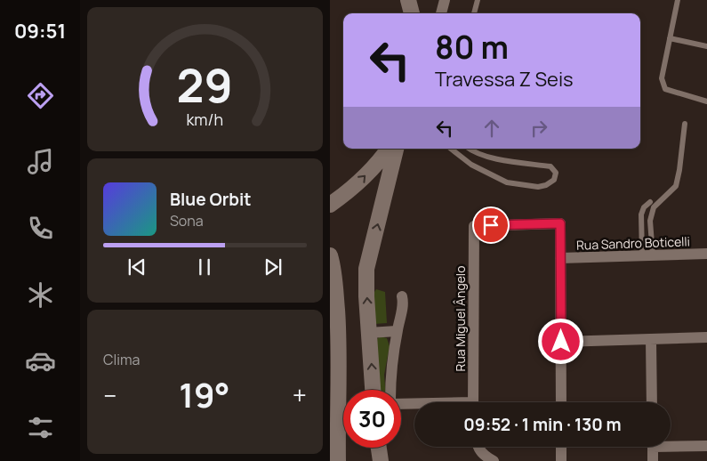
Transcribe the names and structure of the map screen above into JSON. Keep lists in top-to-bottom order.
{
  "streets": {
    "street": ["Rua Sandro Boticelli", "Rua Miguel Ângelo"]
  },
  "crossings": [
    ["Rua Sandro Boticelli", "Rua Miguel Ângelo"]
  ],
  "page": {
    "tabs": "09:51",
    "turn": ["80 m", "Travessa Z Seis"],
    "song": ["Blue Orbit", "Sona"],
    "tile": "Clima",
    "heat": ["−", "19°", "+"],
    "limit": "30",
    "trip": "09:52 · 1 min · 130 m",
    "gauge": ["29", "km/h"]
  }
}
